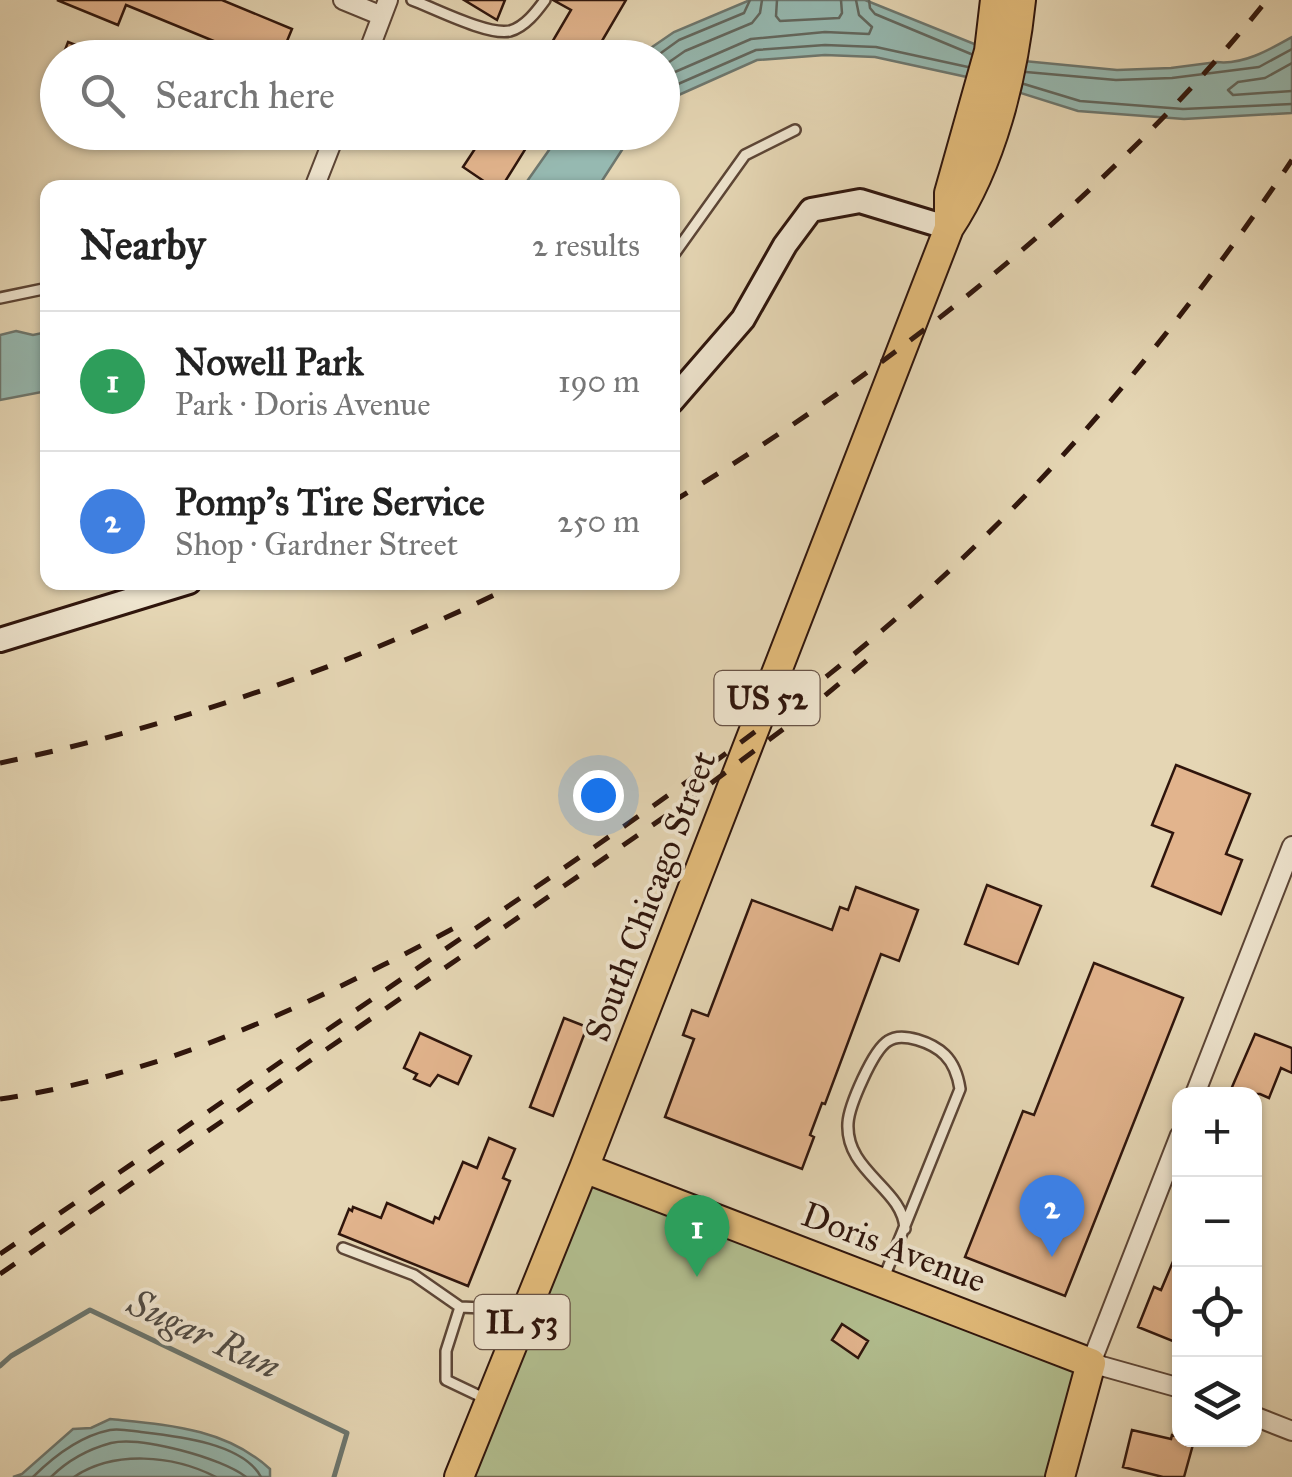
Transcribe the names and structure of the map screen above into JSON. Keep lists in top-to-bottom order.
{
  "streets": {
    "main road": [
      "US 52",
      "South Chicago Street",
      "Doris Avenue",
      "IL 53"
    ]
  },
  "crossings": [
    ["South Chicago Street", "Doris Avenue"]
  ],
  "water": ["Sugar Run"],
  "page": {
    "search": "Search here",
    "heading": ["Nearby", "2 results"],
    "list": [
      {
        "mark": "1",
        "name": "Nowell Park",
        "note": "Park · Doris Avenue",
        "value": "190 m"
      },
      {
        "mark": "2",
        "name": "Pomp's Tire Service",
        "note": "Shop · Gardner Street",
        "value": "250 m"
      }
    ],
    "map_buttons": ["+", "−"],
    "pins": ["2", "1"]
  }
}
